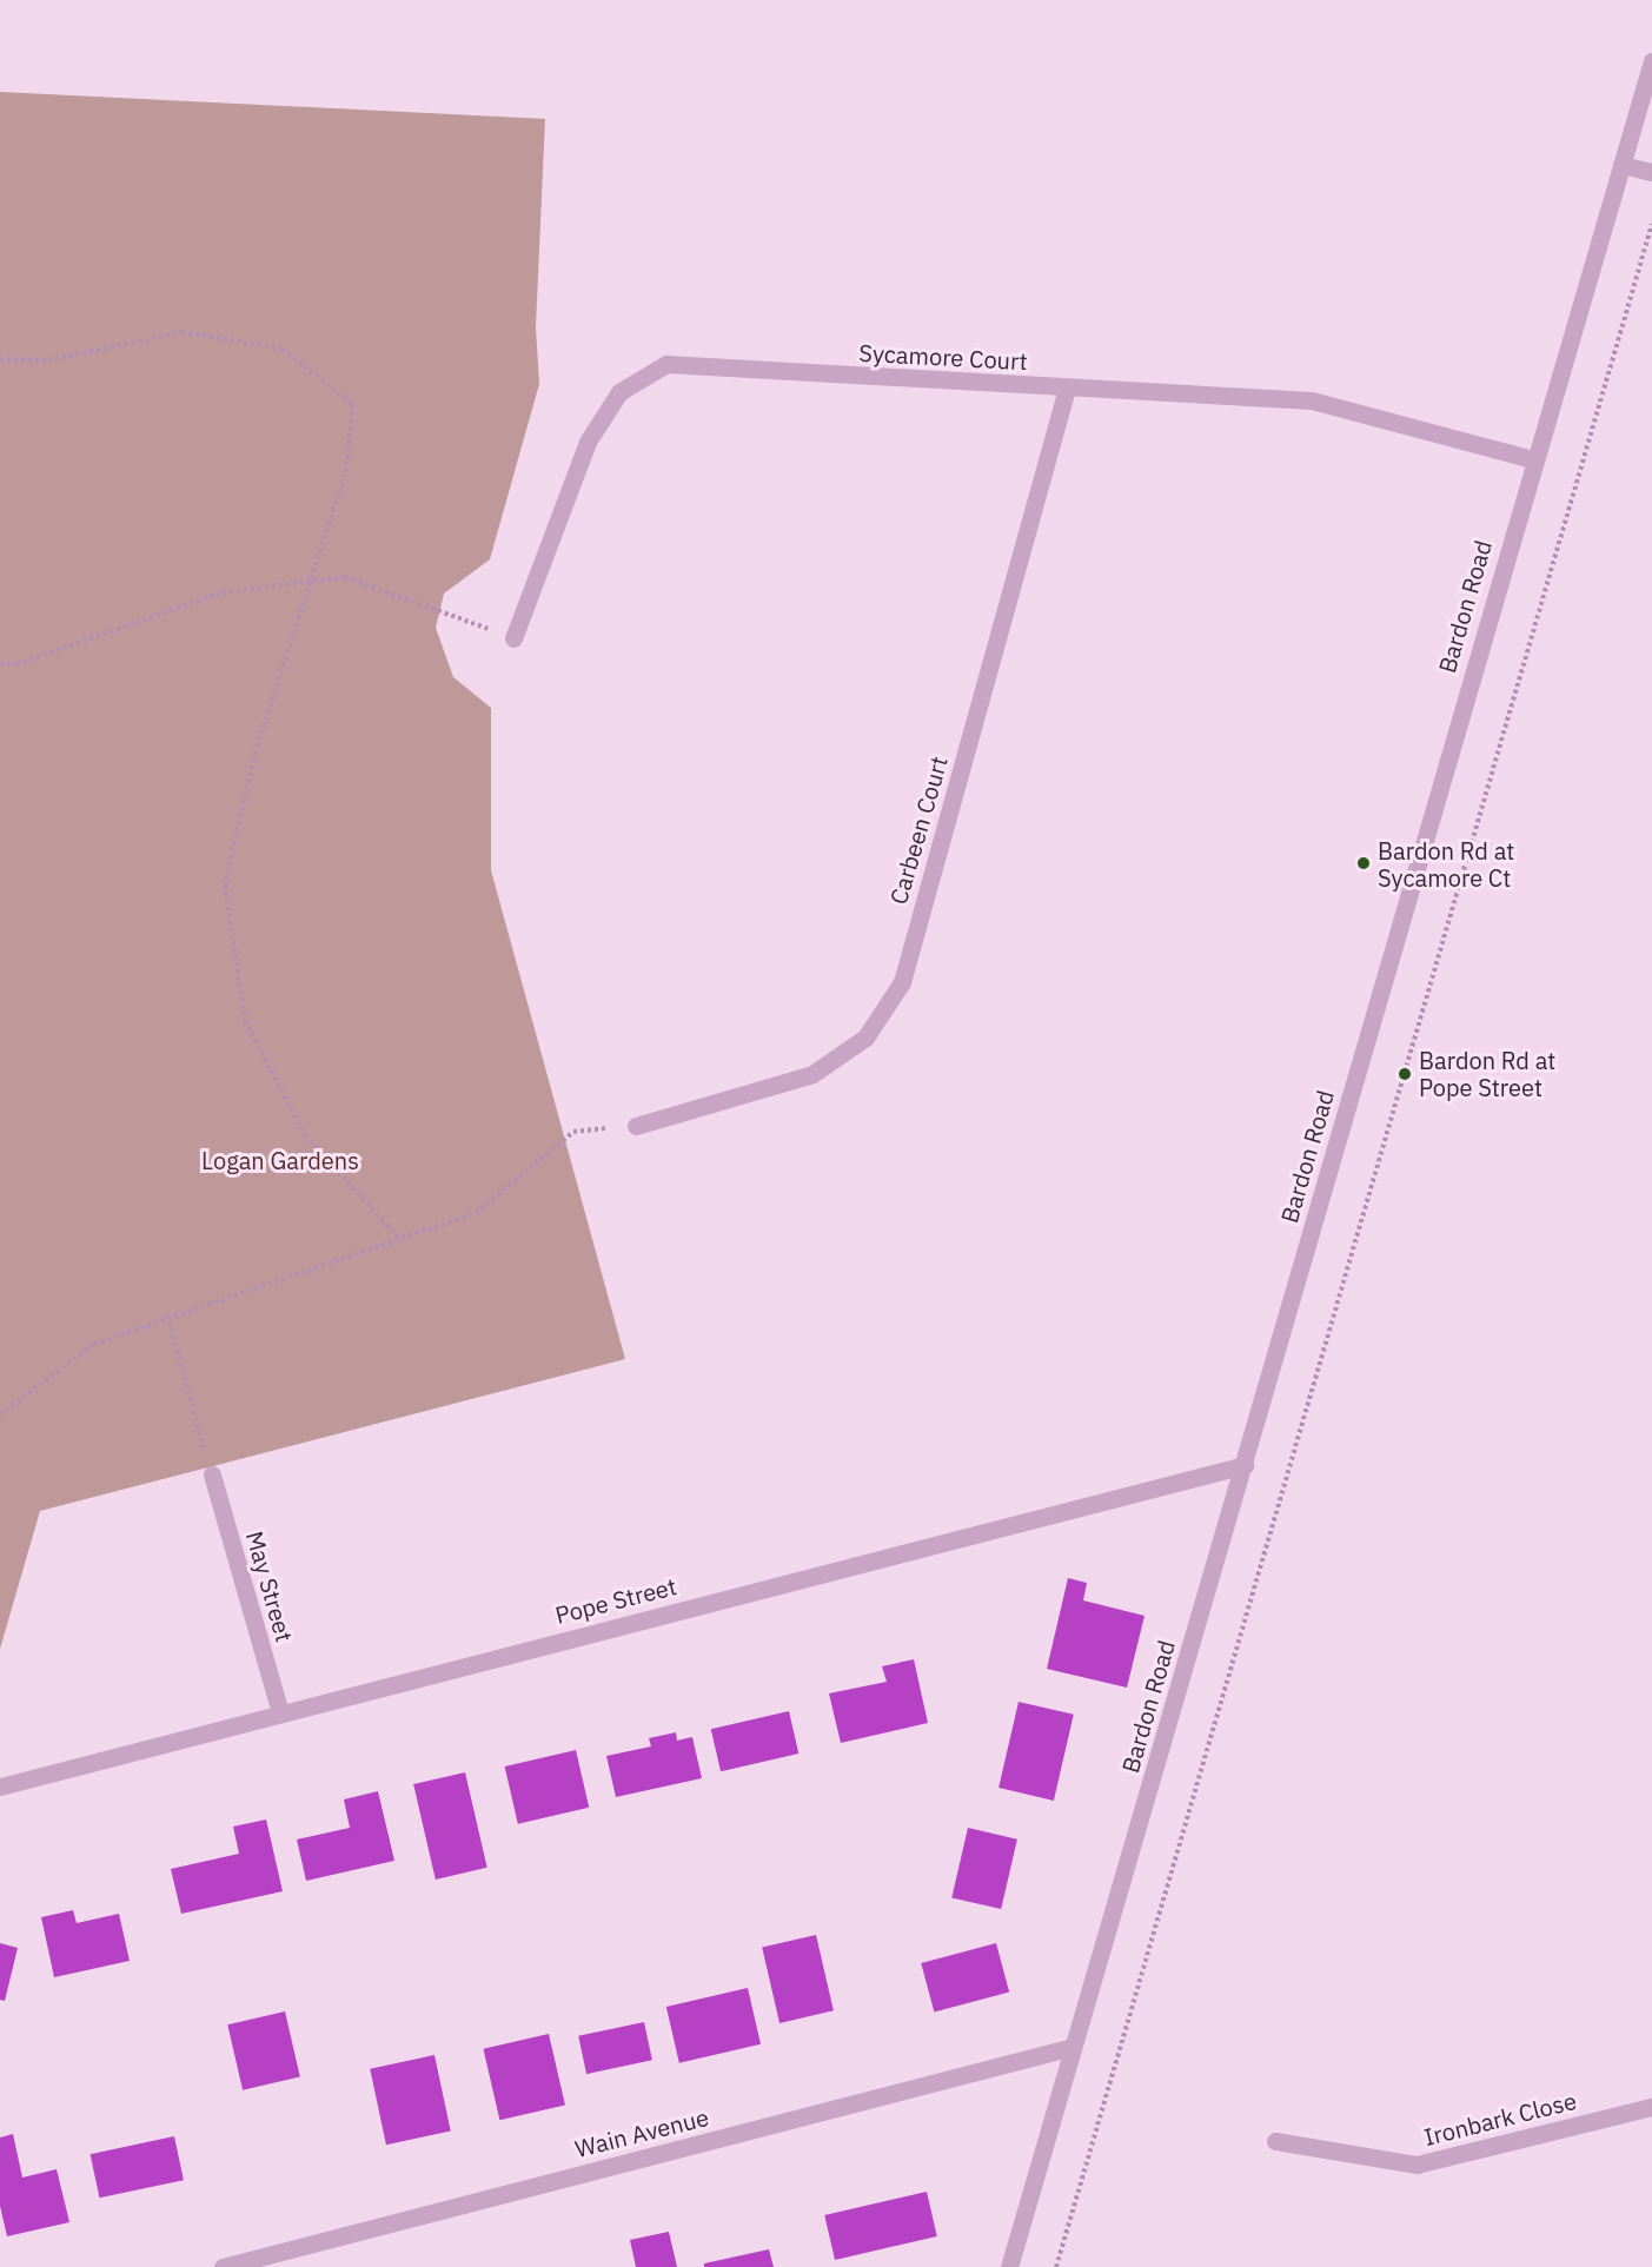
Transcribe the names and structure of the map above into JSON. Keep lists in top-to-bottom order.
{
  "streets": {
    "street": [
      "Sycamore Court",
      "Bardon Road",
      "Carbeen Court",
      "May Street",
      "Pope Street",
      "Ironbark Close",
      "Wain Avenue"
    ]
  },
  "crossings": [
    ["Sycamore Court", "Bardon Road"],
    ["Sycamore Court", "Carbeen Court"],
    ["Bardon Road", "Pope Street"],
    ["Bardon Road", "Wain Avenue"],
    ["May Street", "Pope Street"]
  ],
  "parks": ["Logan Gardens"],
  "places": ["Bardon Rd at Sycamore Ct", "Bardon Rd at Pope Street"]
}
